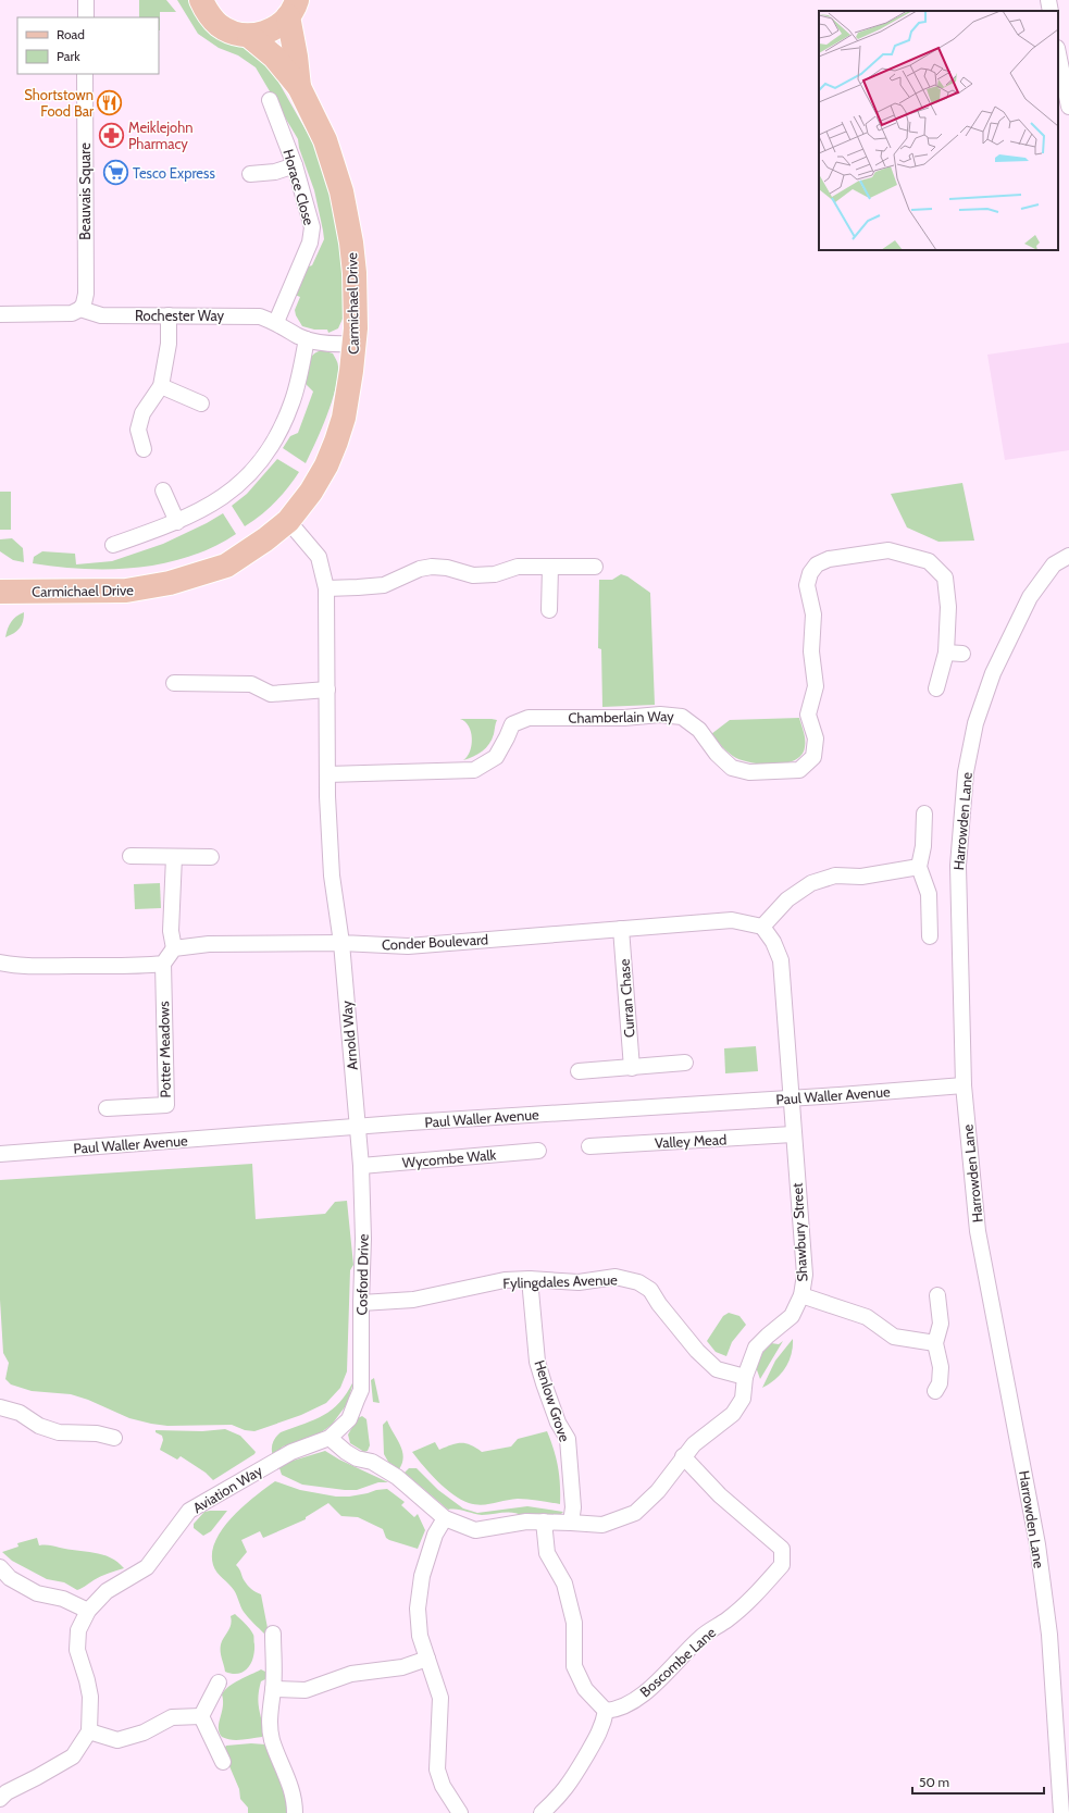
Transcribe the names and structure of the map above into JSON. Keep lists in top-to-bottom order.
{
  "streets": {
    "main road": ["Carmichael Drive"],
    "street": [
      "Horace Close",
      "Beauvais Square",
      "Rochester Way",
      "Chamberlain Way",
      "Harrowden Lane",
      "Conder Boulevard",
      "Curran Chase",
      "Arnold Way",
      "Potter Meadows",
      "Paul Waller Avenue",
      "Valley Mead",
      "Wycombe Walk",
      "Shawbury Street",
      "Cosford Drive",
      "Fylingdales Avenue",
      "Henlow Grove",
      "Aviation Way",
      "Boscombe Lane"
    ]
  },
  "crossings": [
    ["Horace Close", "Rochester Way"],
    ["Beauvais Square", "Rochester Way"],
    ["Carmichael Drive", "Rochester Way"],
    ["Harrowden Lane", "Paul Waller Avenue"],
    ["Conder Boulevard", "Curran Chase"],
    ["Conder Boulevard", "Arnold Way"],
    ["Conder Boulevard", "Shawbury Street"],
    ["Arnold Way", "Paul Waller Avenue"],
    ["Arnold Way", "Cosford Drive"],
    ["Paul Waller Avenue", "Shawbury Street"],
    ["Paul Waller Avenue", "Cosford Drive"],
    ["Valley Mead", "Shawbury Street"],
    ["Wycombe Walk", "Cosford Drive"],
    ["Shawbury Street", "Fylingdales Avenue"],
    ["Shawbury Street", "Henlow Grove"],
    ["Shawbury Street", "Aviation Way"],
    ["Shawbury Street", "Boscombe Lane"],
    ["Cosford Drive", "Fylingdales Avenue"],
    ["Cosford Drive", "Aviation Way"],
    ["Fylingdales Avenue", "Henlow Grove"]
  ],
  "places": {
    "restaurant": ["Shortstown Food Bar"],
    "pharmacy": ["Meiklejohn Pharmacy"],
    "supermarket": ["Tesco Express"]
  },
  "legend": ["Road", "Park"],
  "scale_bar": "50 m"
}
